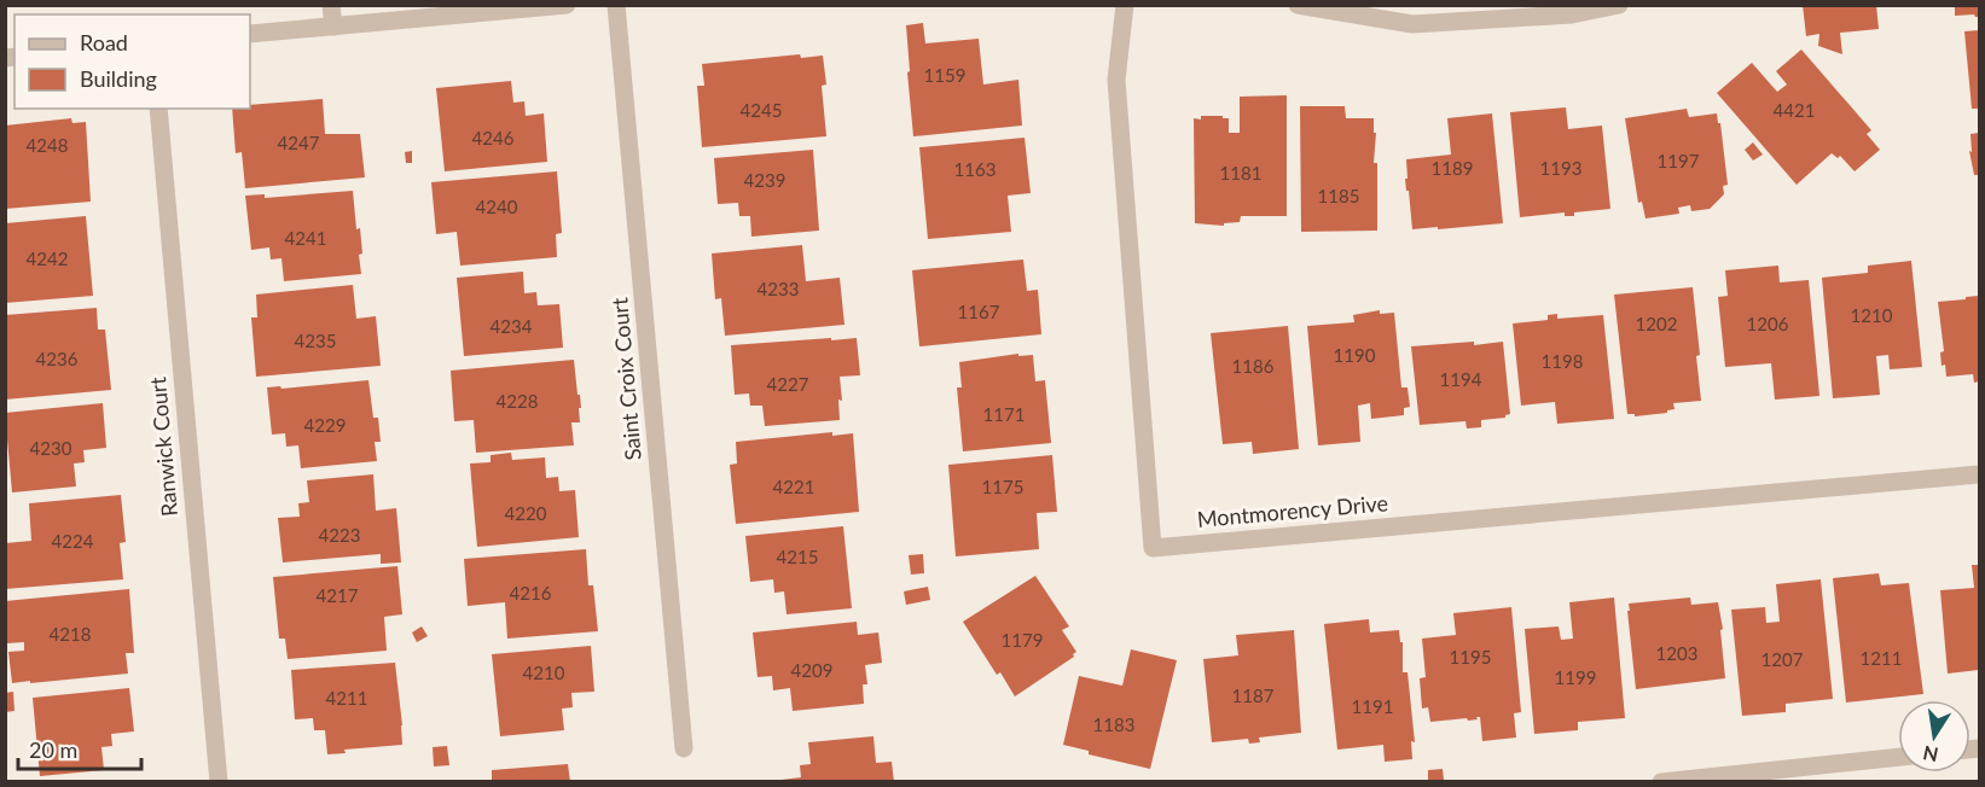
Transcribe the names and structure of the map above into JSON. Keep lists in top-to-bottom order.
{
  "streets": {
    "street": ["Saint Croix Court", "Ranwick Court", "Montmorency Drive"]
  },
  "house_numbers": [
    "1159",
    "4245",
    "4421",
    "4246",
    "4247",
    "4248",
    "1197",
    "1189",
    "1193",
    "1163",
    "1181",
    "4239",
    "1185",
    "4240",
    "4241",
    "4242",
    "4233",
    "1167",
    "1210",
    "1202",
    "1206",
    "4234",
    "4235",
    "1190",
    "4236",
    "1198",
    "1186",
    "1194",
    "4227",
    "4228",
    "1171",
    "4229",
    "4230",
    "4221",
    "1175",
    "4220",
    "4223",
    "4224",
    "4215",
    "4216",
    "4217",
    "4218",
    "1179",
    "1203",
    "1195",
    "1211",
    "1207",
    "4209",
    "4210",
    "1199",
    "1187",
    "4211",
    "1191",
    "1183"
  ],
  "legend": ["Road", "Building"],
  "scale_bar": "20 m",
  "north": "bottom"
}
